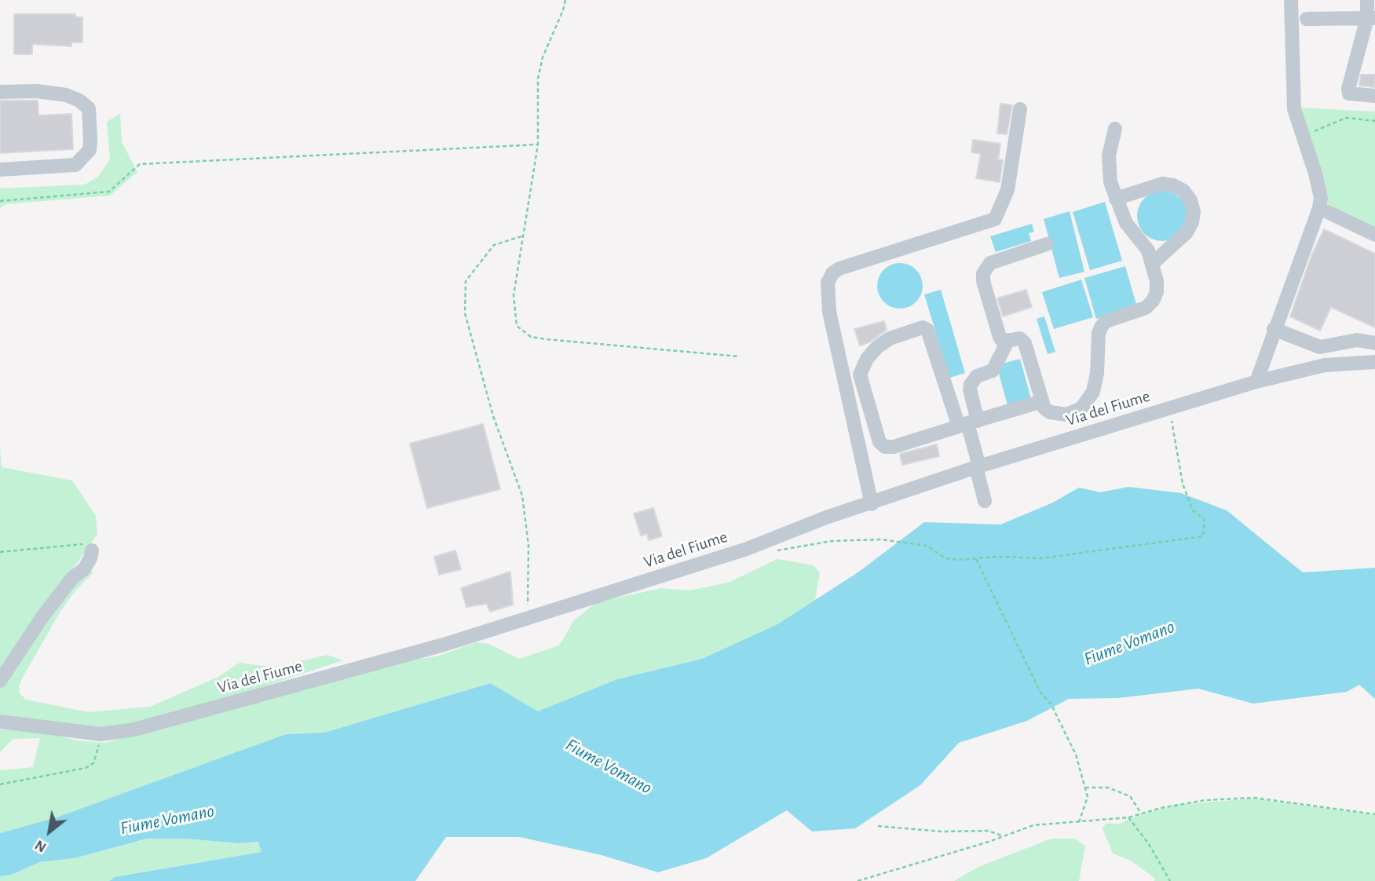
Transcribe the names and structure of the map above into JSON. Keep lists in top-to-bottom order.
{
  "streets": {
    "street": ["Via del Fiume"]
  },
  "water": ["Fiume Vomano"],
  "north": "bottom left"
}
